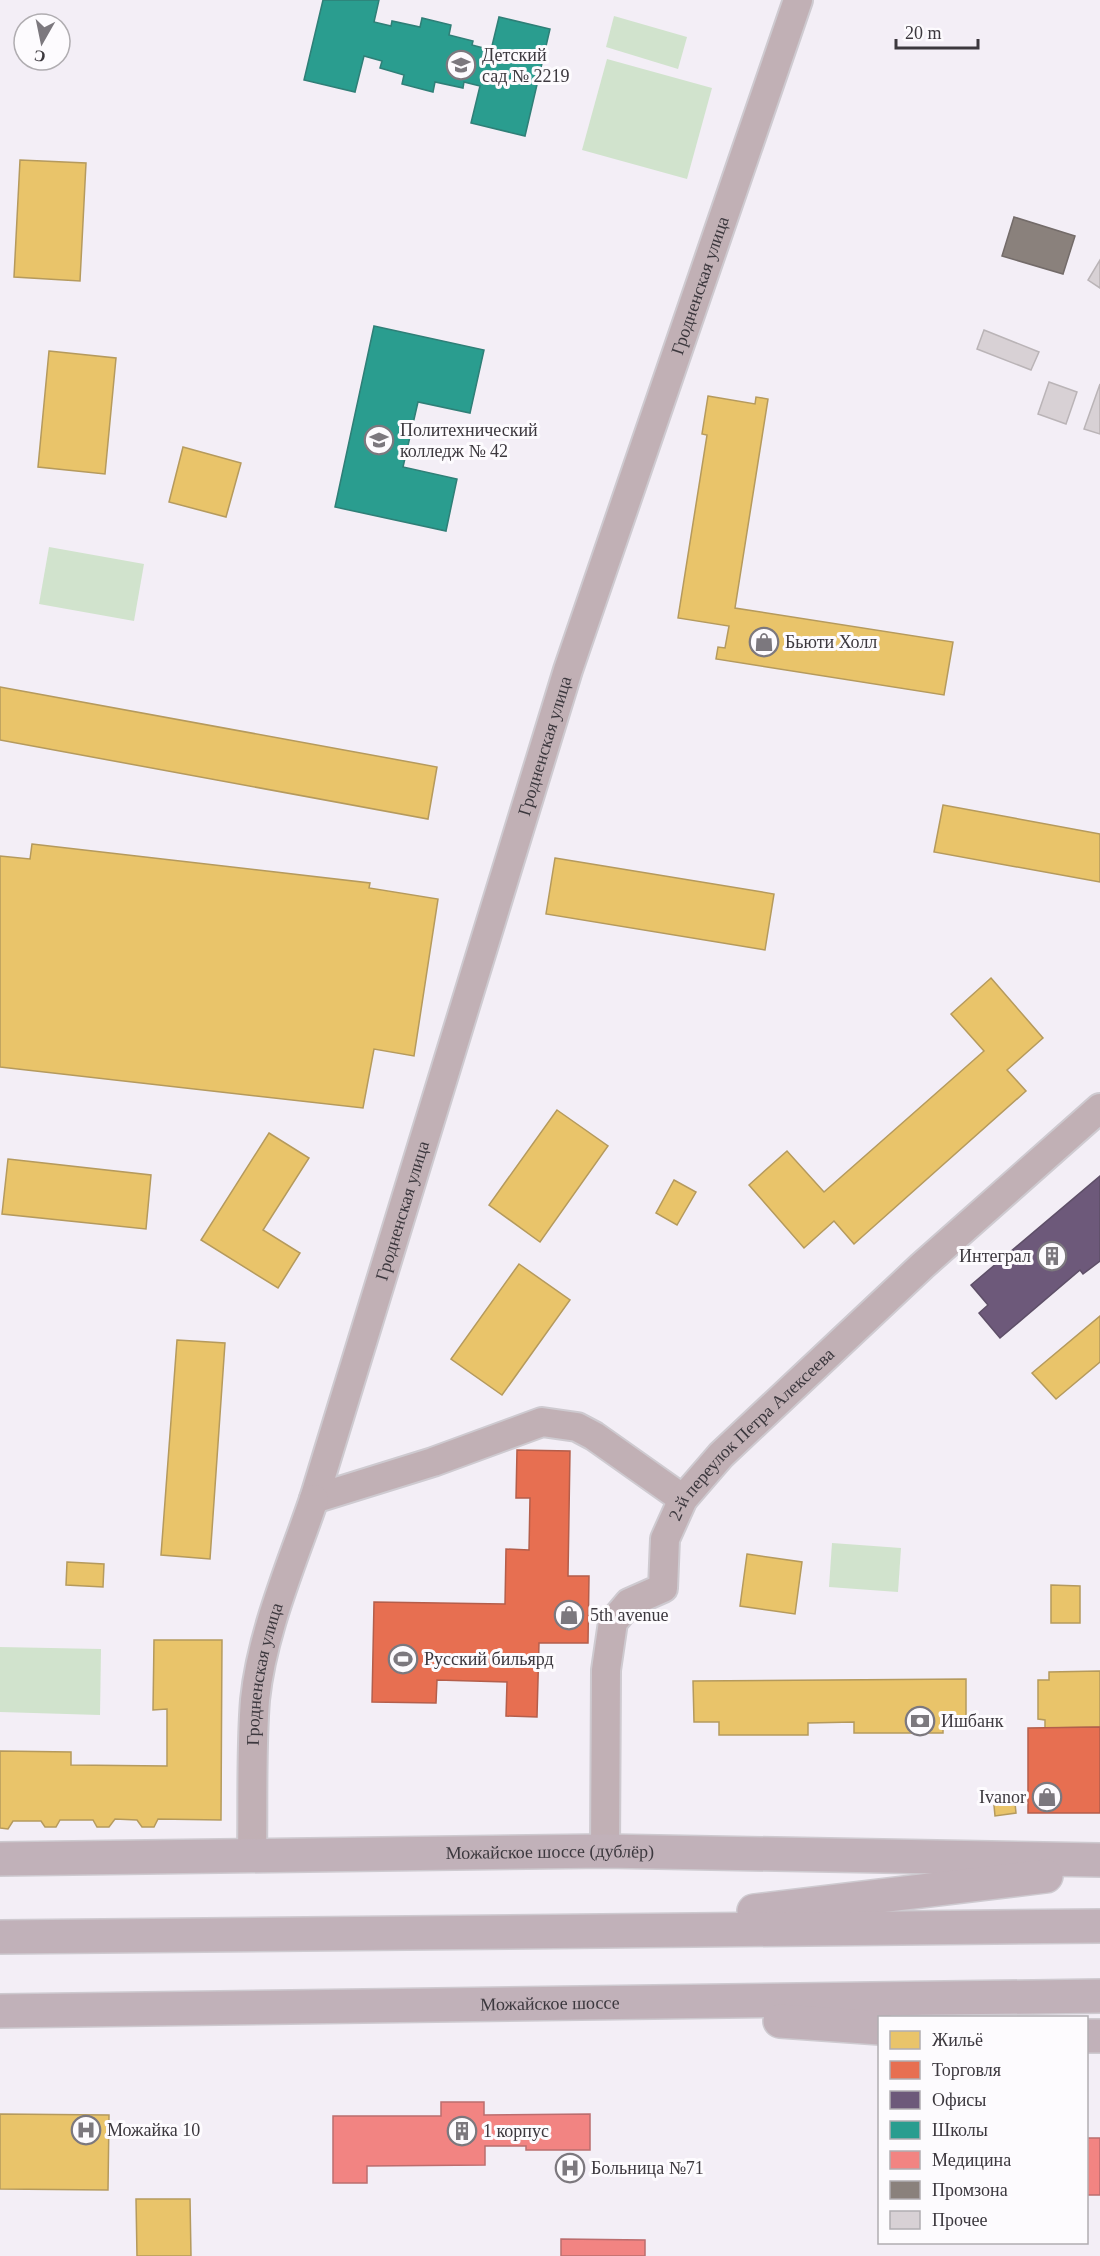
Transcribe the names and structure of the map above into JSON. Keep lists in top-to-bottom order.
{
  "streets": {
    "main road": ["Можайское шоссе (дублёр)", "Можайское шоссе"],
    "street": ["Гродненская улица", "2-й переулок Петра Алексеева"]
  },
  "crossings": [
    ["Гродненская улица", "Можайское шоссе (дублёр)"],
    ["2-й переулок Петра Алексеева", "Можайское шоссе (дублёр)"]
  ],
  "places": {
    "school or university": ["Детский сад № 2219", "Политехнический колледж № 42"],
    "shop": ["Бьюти Холл", "5th avenue", "Ivanor"],
    "building": ["Интеграл", "1 корпус"],
    "sports": ["Русский бильярд"],
    "bank": ["Ишбанк"],
    "hospital": ["Можайка 10", "Больница №71"]
  },
  "legend": [
    "Жильё",
    "Торговля",
    "Офисы",
    "Школы",
    "Медицина",
    "Промзона",
    "Прочее"
  ],
  "scale_bar": "20 m",
  "north": "bottom"
}
